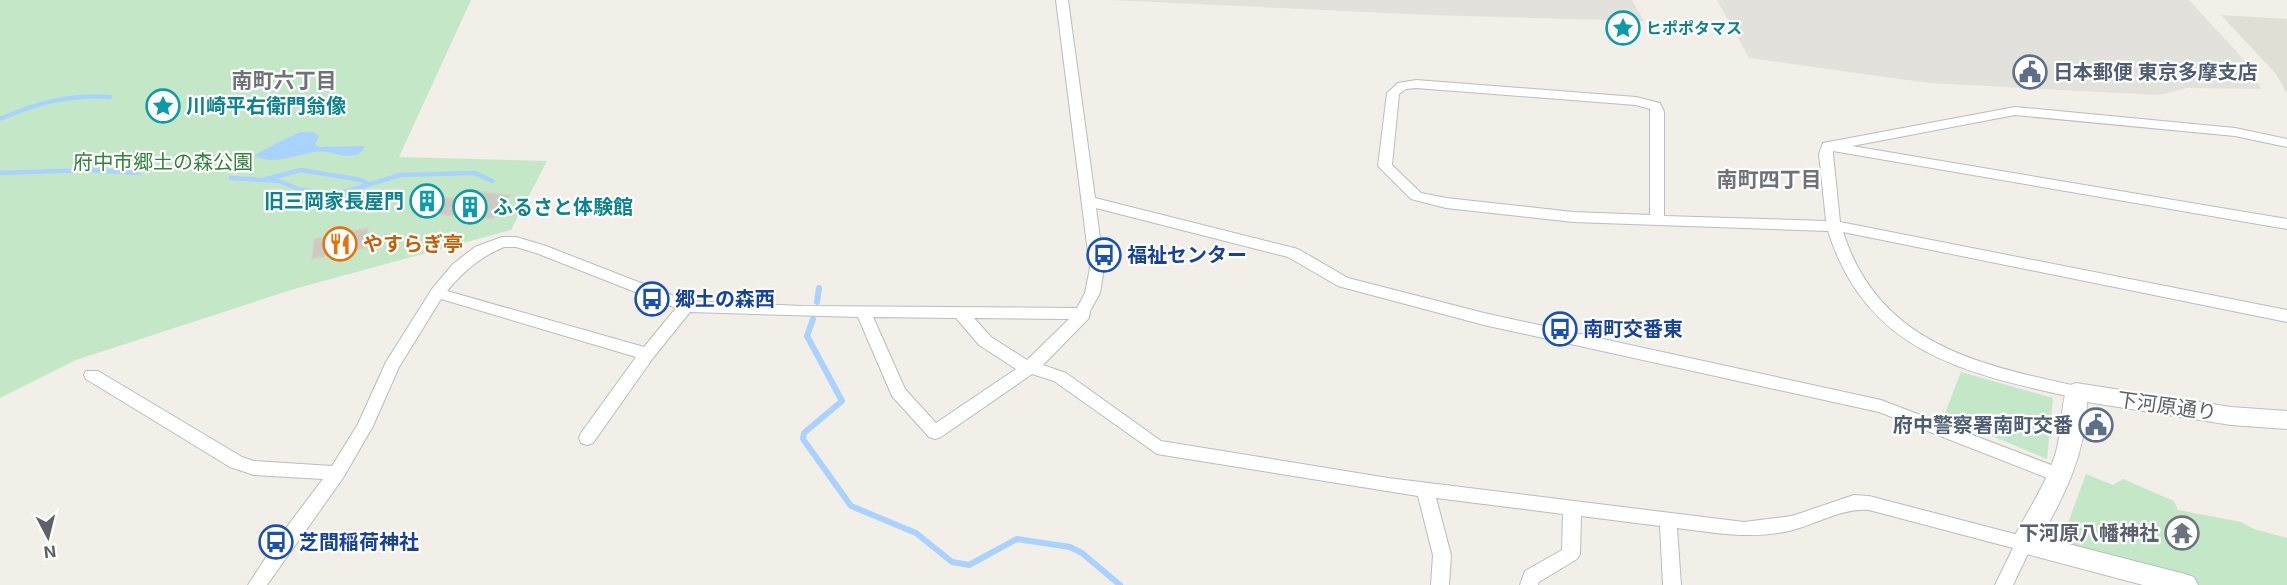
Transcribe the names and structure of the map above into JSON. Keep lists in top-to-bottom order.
{
  "streets": {
    "street": ["下河原通り"]
  },
  "districts": ["南町六丁目", "南町四丁目"],
  "parks": ["府中市郷土の森公園"],
  "places": {
    "place": ["ヒポポタマス", "川崎平右衛門翁像"],
    "public building": ["日本郵便 東京多摩支店", "府中警察署南町交番"],
    "building": ["旧三岡家長屋門", "ふるさと体験館"],
    "restaurant": ["やすらぎ亭"],
    "bus stop": [
      "福祉センター",
      "郷土の森西",
      "南町交番東",
      "芝間稲荷神社"
    ],
    "temple": ["下河原八幡神社"]
  },
  "north": "bottom"
}
